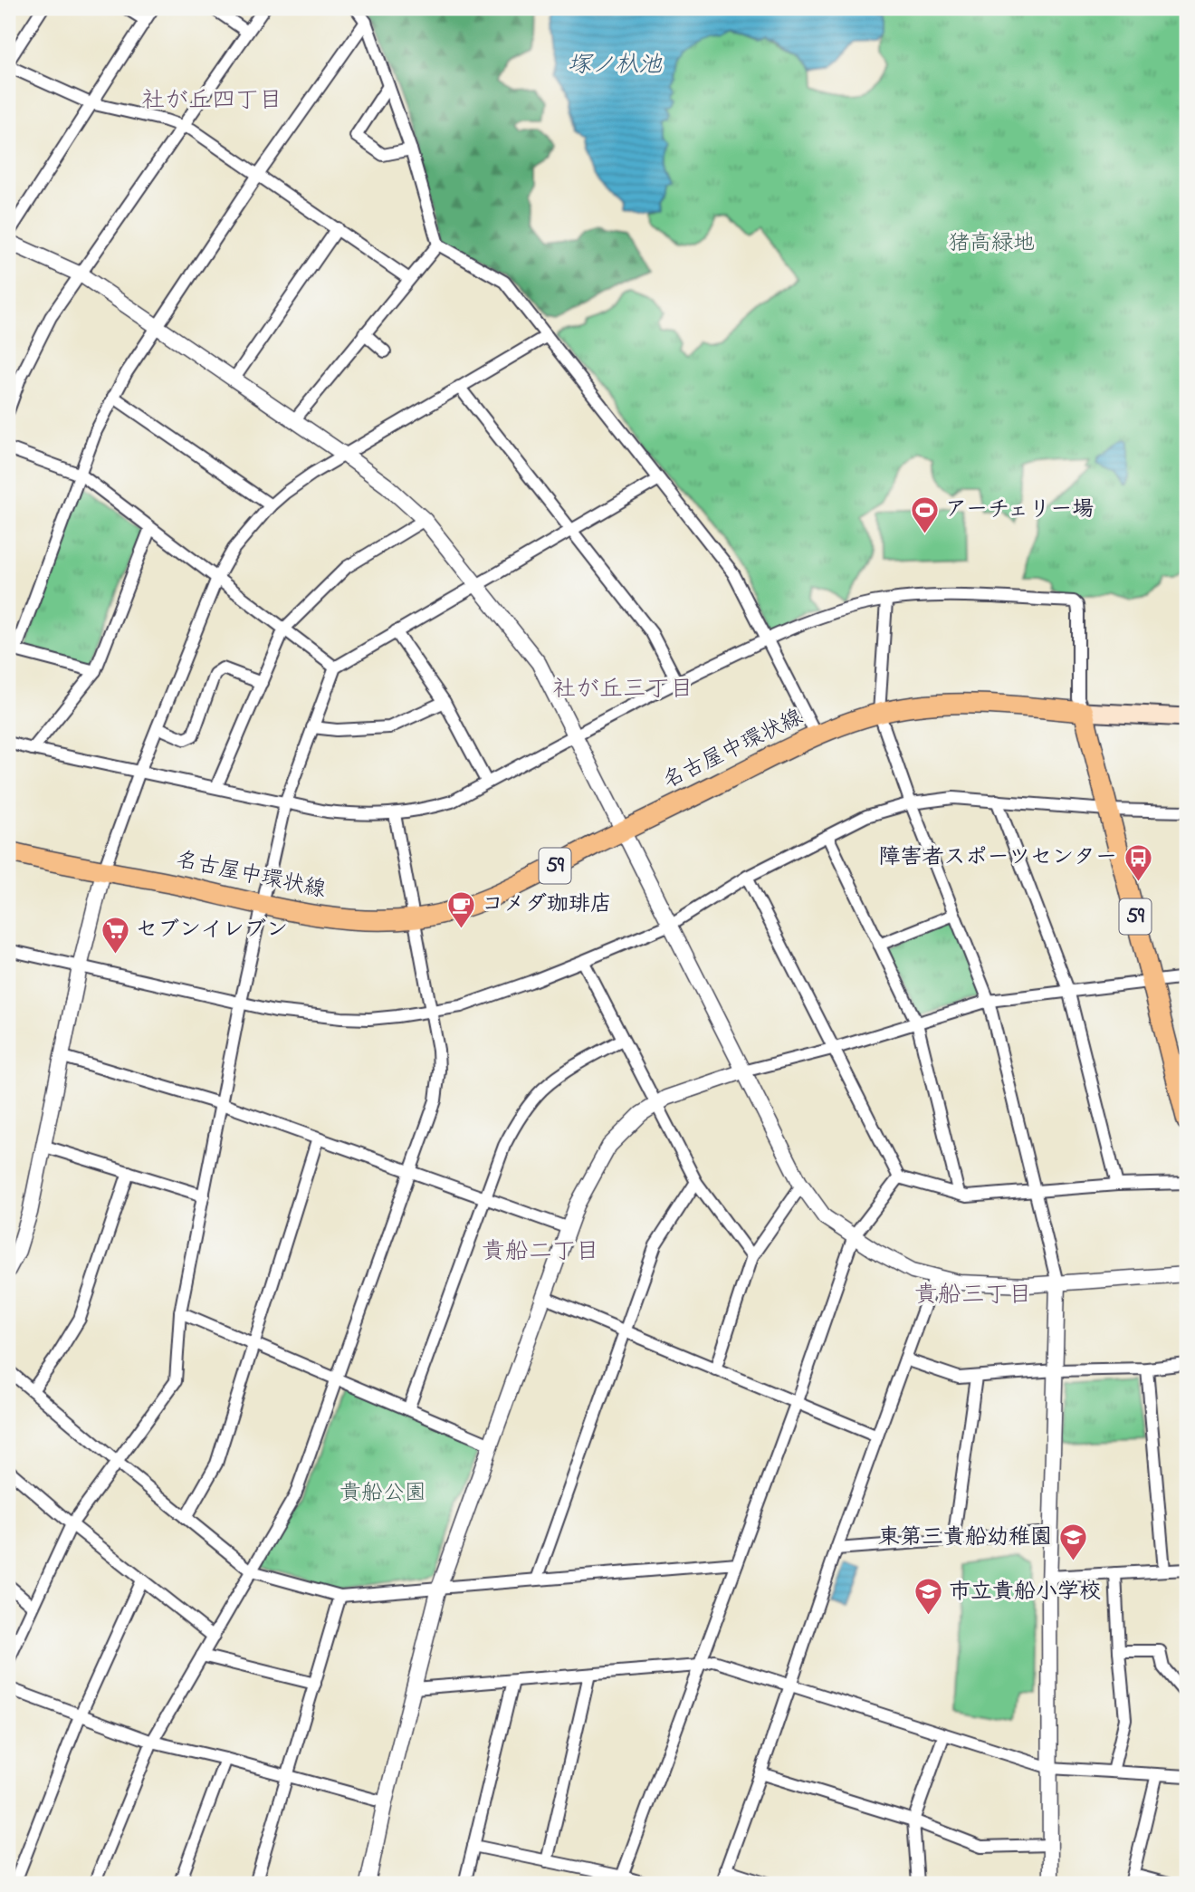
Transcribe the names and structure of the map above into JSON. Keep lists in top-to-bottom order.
{
  "streets": {
    "main road": ["名古屋中環状線", "59"]
  },
  "crossings": [
    ["名古屋中環状線", "59"]
  ],
  "districts": [
    "社が丘四丁目",
    "社が丘三丁目",
    "貴船二丁目",
    "貴船三丁目"
  ],
  "water": ["塚ノ杁池"],
  "parks": ["猪高緑地", "貴船公園"],
  "places": {
    "sports": ["アーチェリー場"],
    "bus stop": ["障害者スポーツセンター"],
    "cafe": ["コメダ珈琲店"],
    "supermarket": ["セブンイレブン"],
    "school or university": ["東第三貴船幼稚園", "市立貴船小学校"]
  }
}
